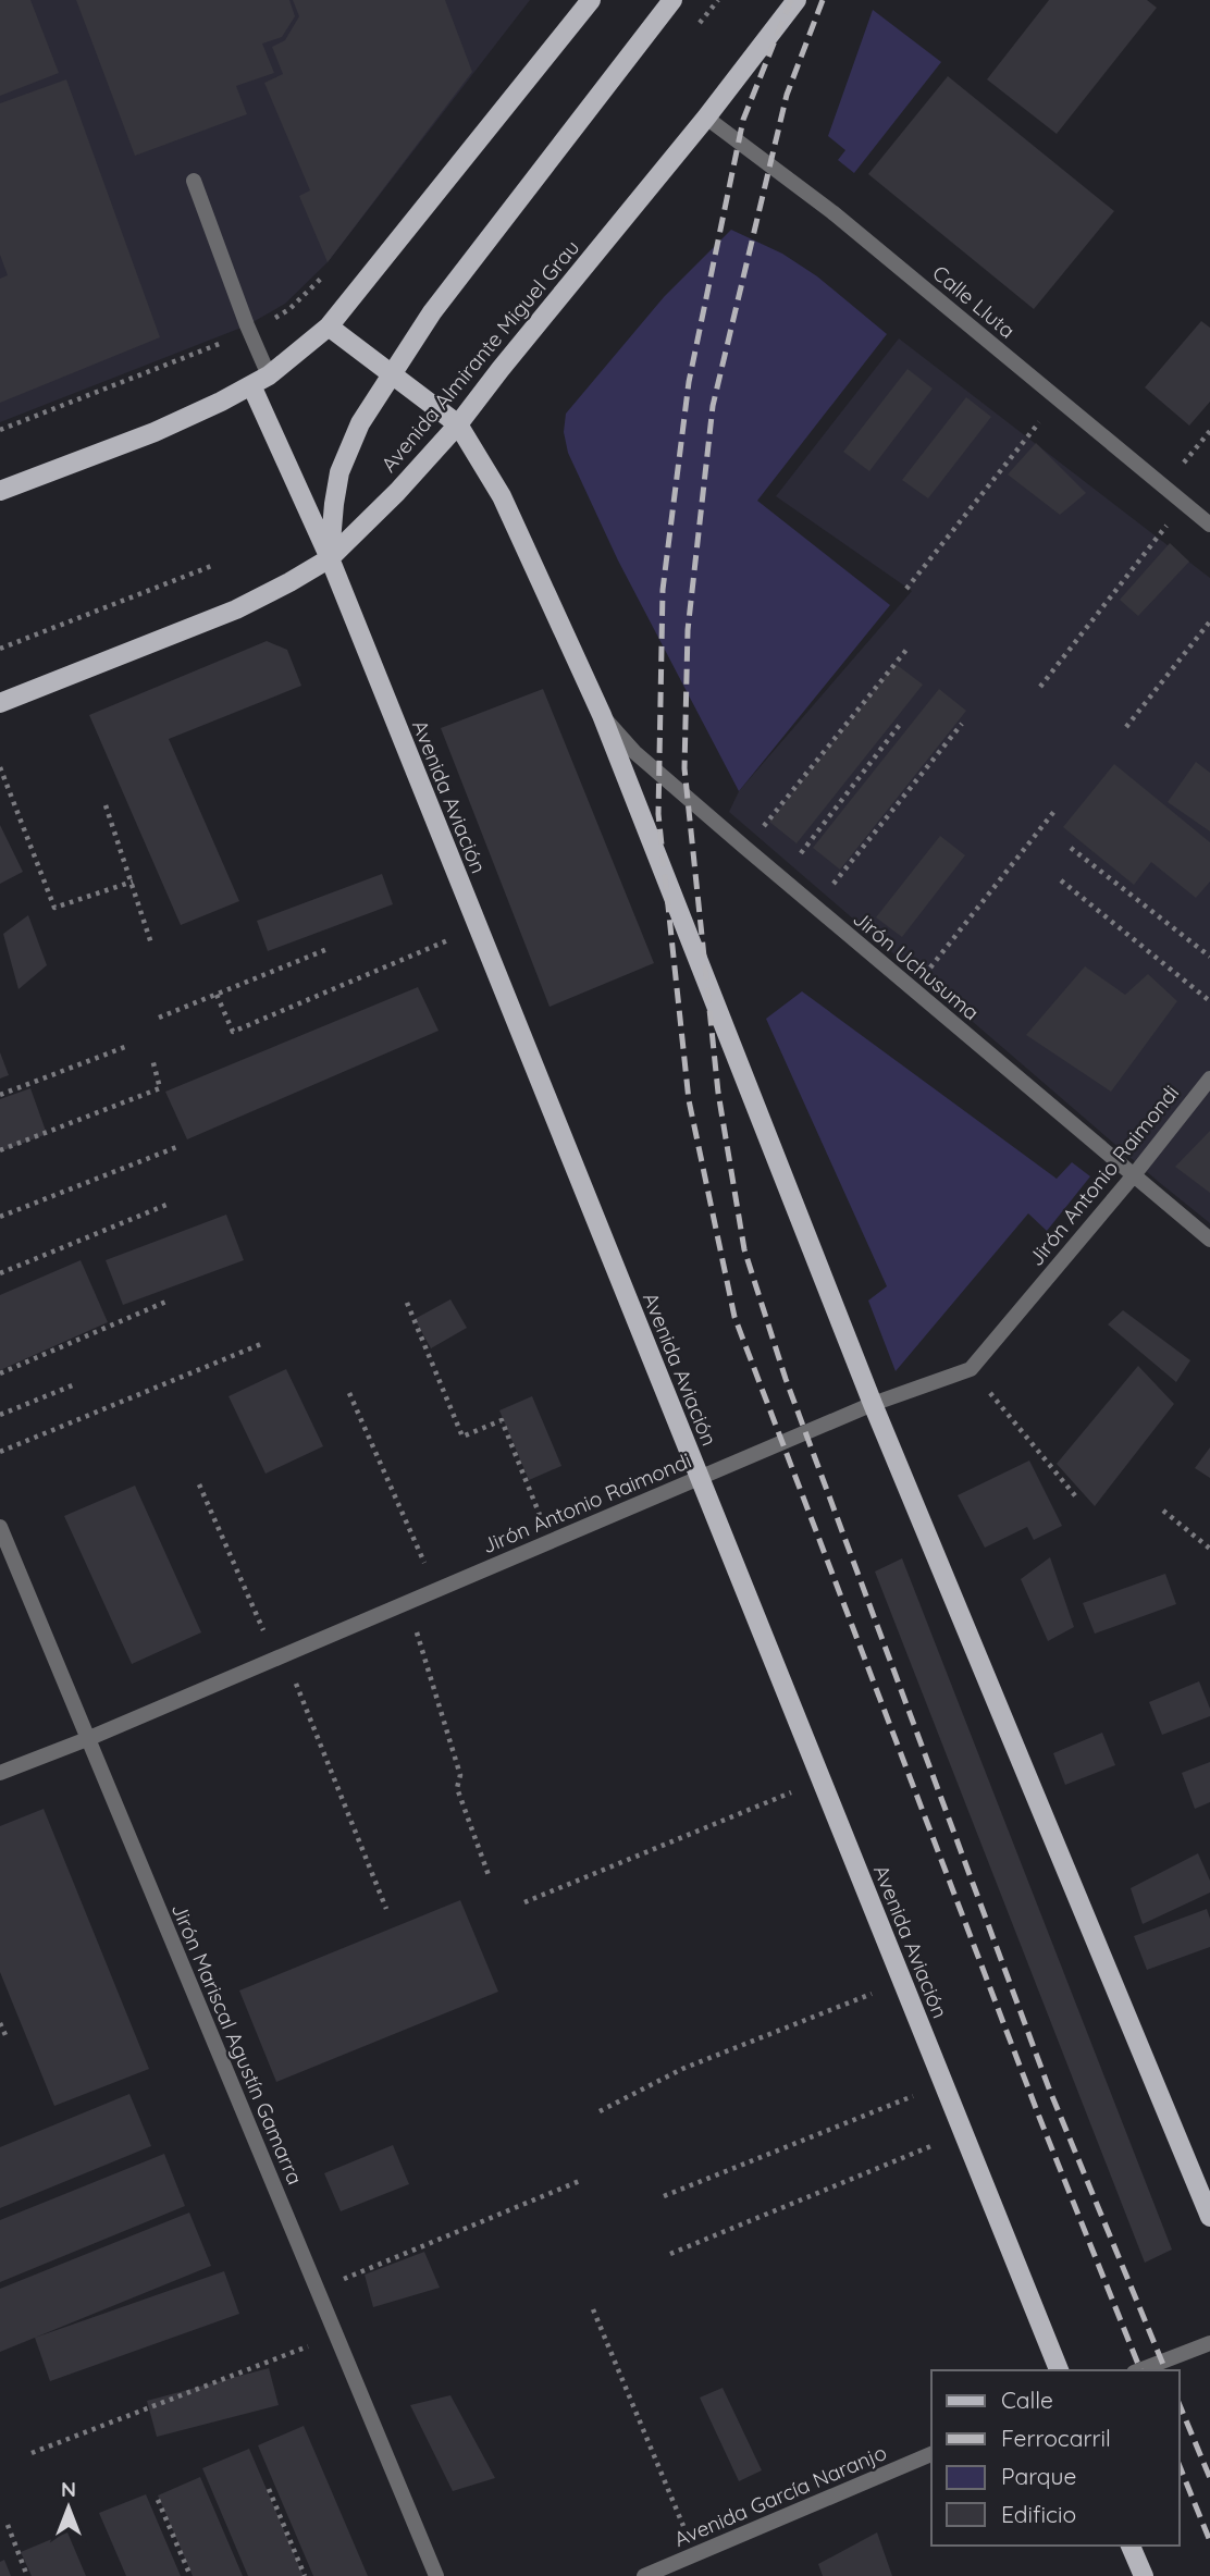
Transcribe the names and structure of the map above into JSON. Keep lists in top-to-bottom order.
{
  "streets": {
    "main road": ["Avenida Almirante Miguel Grau", "Avenida Aviación"],
    "street": [
      "Calle Lluta",
      "Jirón Uchusuma",
      "Jirón Antonio Raimondi",
      "Jirón Mariscal Agustín Gamarra",
      "Avenida García Naranjo"
    ]
  },
  "crossings": [
    ["Calle Lluta", "Avenida Almirante Miguel Grau"],
    ["Avenida Almirante Miguel Grau", "Avenida Aviación"],
    ["Avenida Aviación", "Jirón Antonio Raimondi"],
    ["Jirón Uchusuma", "Jirón Antonio Raimondi"],
    ["Jirón Antonio Raimondi", "Jirón Mariscal Agustín Gamarra"]
  ],
  "legend": [
    "Calle",
    "Ferrocarril",
    "Parque",
    "Edificio"
  ],
  "north": "top"
}
